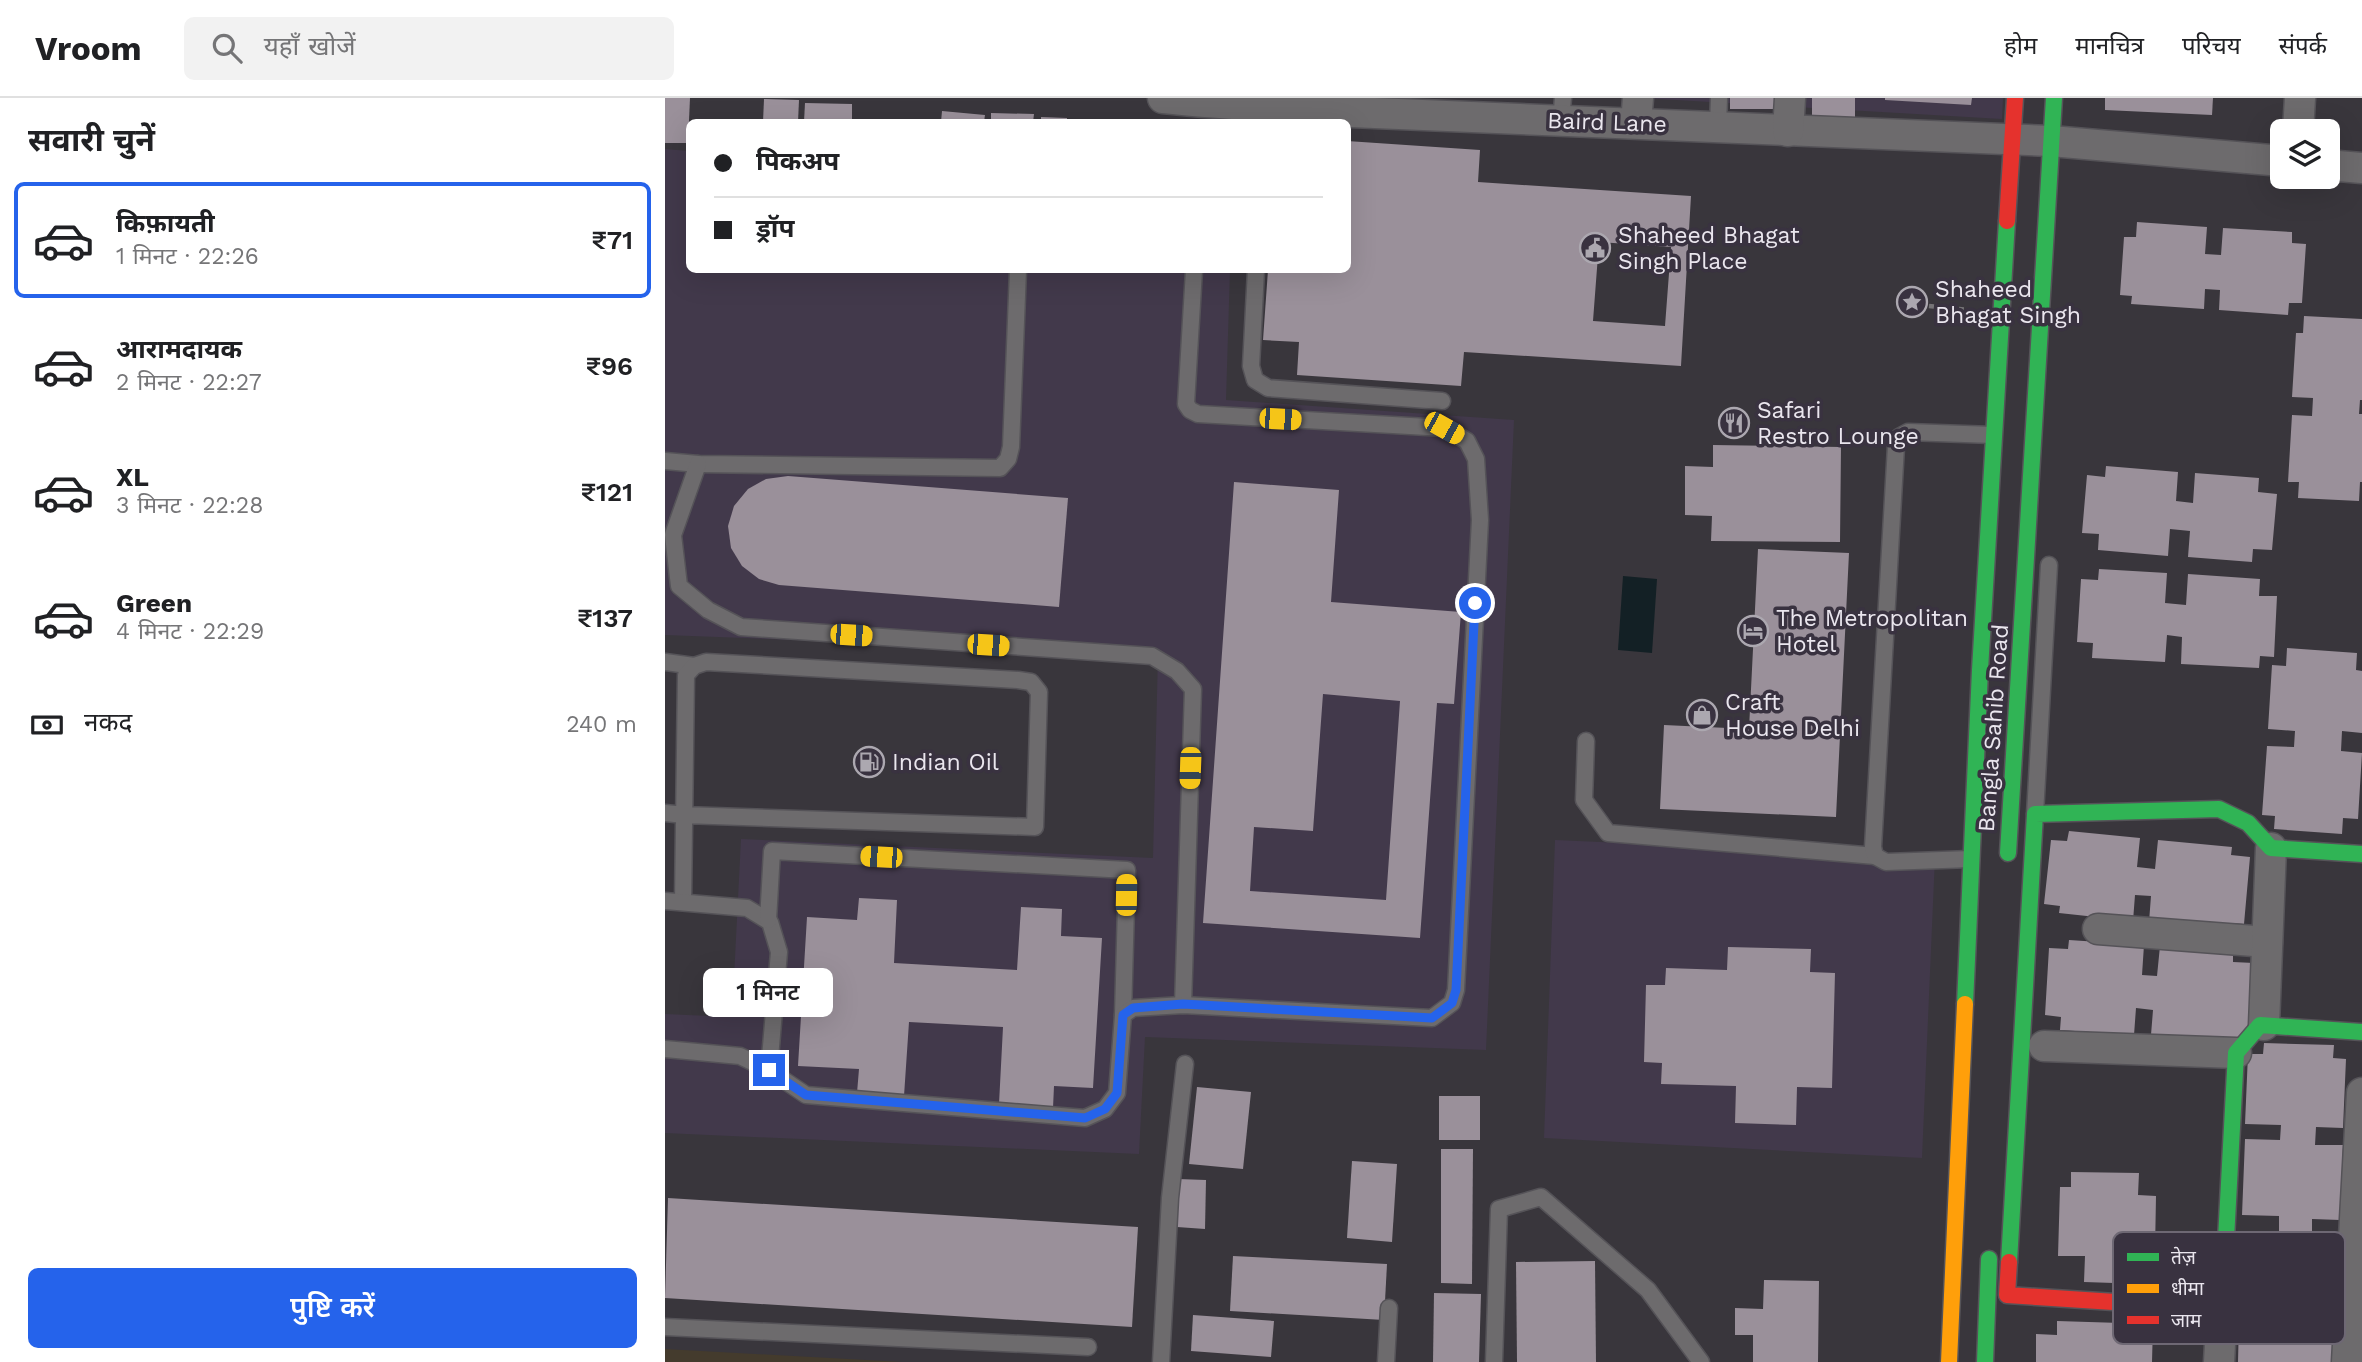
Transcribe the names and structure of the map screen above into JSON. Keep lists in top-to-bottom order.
{
  "streets": {
    "street": ["Baird Lane", "Bangla Sahib Road"]
  },
  "crossings": [
    ["Baird Lane", "Bangla Sahib Road"]
  ],
  "places": {
    "public building": ["Shaheed Bhagat Singh Place"],
    "place": ["Shaheed Bhagat Singh"],
    "restaurant": ["Safari Restro Lounge"],
    "hotel": ["The Metropolitan Hotel"],
    "shop": ["Craft House Delhi"],
    "fuel station": ["Indian Oil"]
  },
  "legend": ["तेज़", "धीमा", "जाम"],
  "page": {
    "header": "Vroom",
    "search": "यहाँ खोजें",
    "nav": [
      "होम",
      "मानचित्र",
      "परिचय",
      "संपर्क"
    ],
    "heading": "सवारी चुनें",
    "banner": ["पिकअप", "ड्रॉप"],
    "list": [
      {
        "name": "किफ़ायती",
        "note": "1 मिनट · 22:26",
        "value": "₹71"
      },
      {
        "name": "आरामदायक",
        "note": "2 मिनट · 22:27",
        "value": "₹96"
      },
      {
        "name": "XL",
        "note": "3 मिनट · 22:28",
        "value": "₹121"
      },
      {
        "name": "Green",
        "note": "4 मिनट · 22:29",
        "value": "₹137"
      }
    ],
    "pay": ["नकद", "240 m"],
    "bubble": "1 मिनट",
    "buttons": "पुष्टि करें"
  }
}
